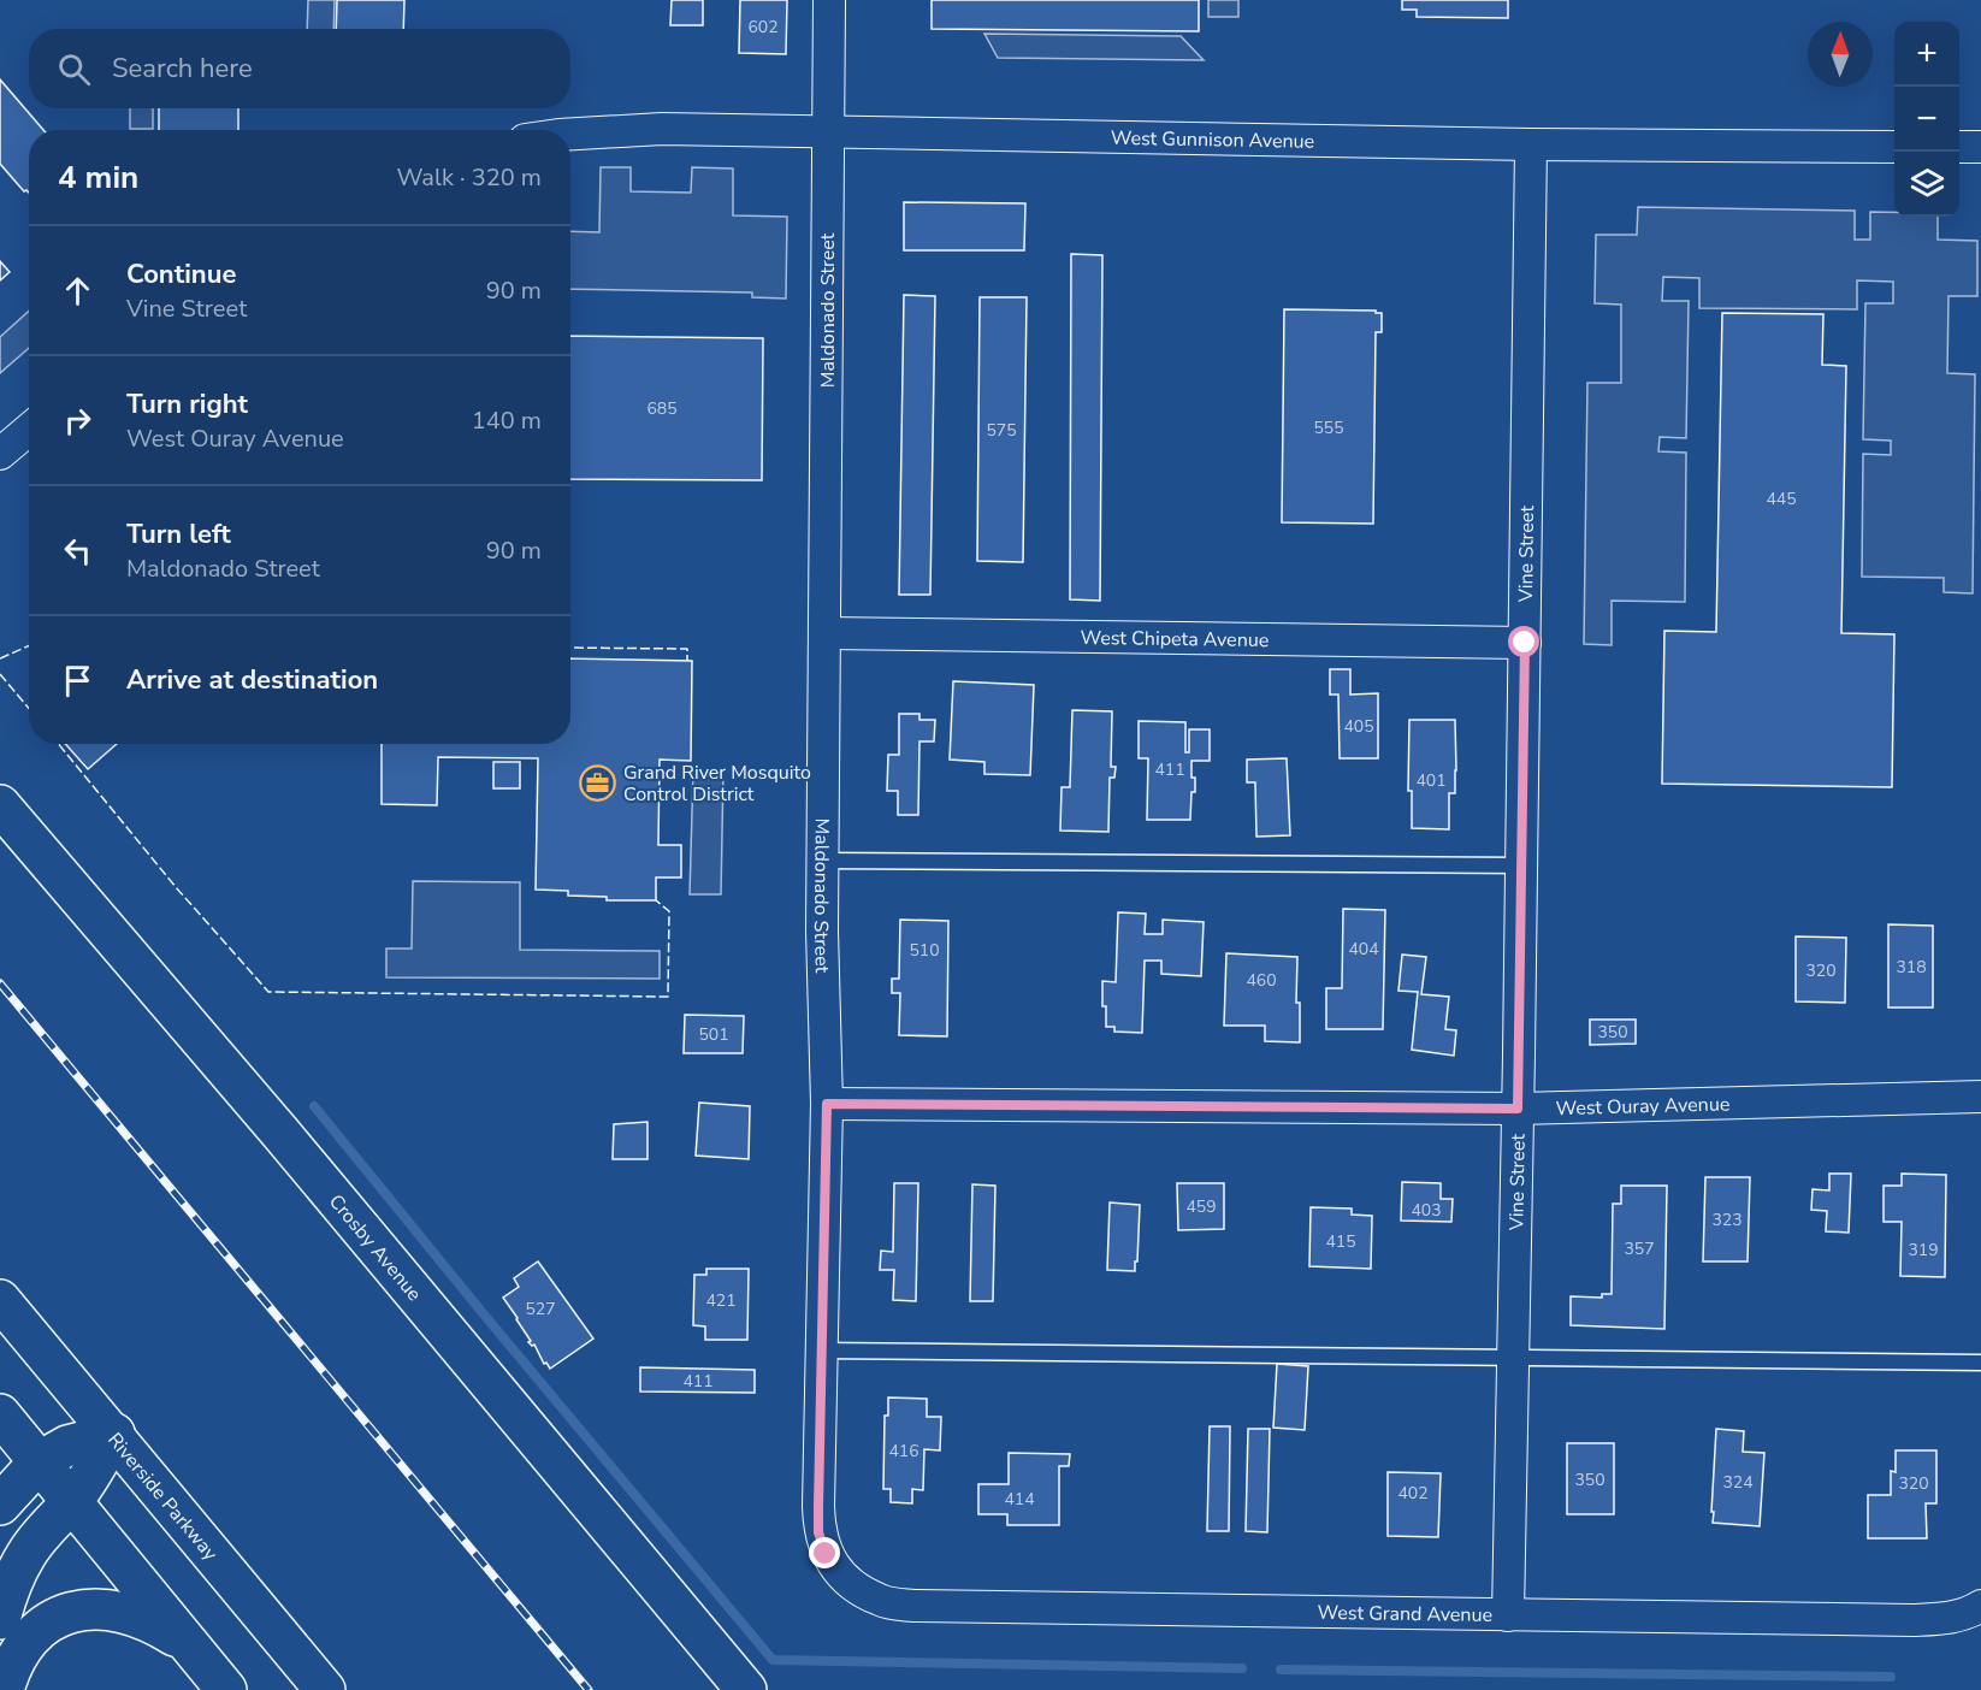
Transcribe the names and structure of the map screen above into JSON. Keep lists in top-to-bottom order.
{
  "streets": {
    "street": [
      "West Gunnison Avenue",
      "Maldonado Street",
      "Vine Street",
      "West Chipeta Avenue",
      "West Ouray Avenue",
      "Crosby Avenue",
      "Riverside Parkway",
      "West Grand Avenue"
    ]
  },
  "crossings": [
    ["West Gunnison Avenue", "Maldonado Street"],
    ["West Gunnison Avenue", "Vine Street"],
    ["Maldonado Street", "West Chipeta Avenue"],
    ["Maldonado Street", "West Ouray Avenue"],
    ["Maldonado Street", "West Grand Avenue"],
    ["Vine Street", "West Chipeta Avenue"],
    ["Vine Street", "West Ouray Avenue"],
    ["Vine Street", "West Grand Avenue"]
  ],
  "places": {
    "office": ["Grand River Mosquito Control District"]
  },
  "house_numbers": [
    "602",
    "685",
    "555",
    "575",
    "445",
    "405",
    "411",
    "401",
    "404",
    "510",
    "318",
    "320",
    "460",
    "350",
    "501",
    "459",
    "403",
    "323",
    "415",
    "357",
    "319",
    "421",
    "527",
    "411",
    "416",
    "350",
    "324",
    "320",
    "402",
    "414"
  ],
  "north": "top",
  "page": {
    "map_buttons": ["+", "−"],
    "search": "Search here",
    "heading": ["4 min", "Walk · 320 m"],
    "list": [
      ["Continue", "Vine Street", "90 m"],
      ["Turn right", "West Ouray Avenue", "140 m"],
      ["Turn left", "Maldonado Street", "90 m"],
      "Arrive at destination"
    ]
  }
}
